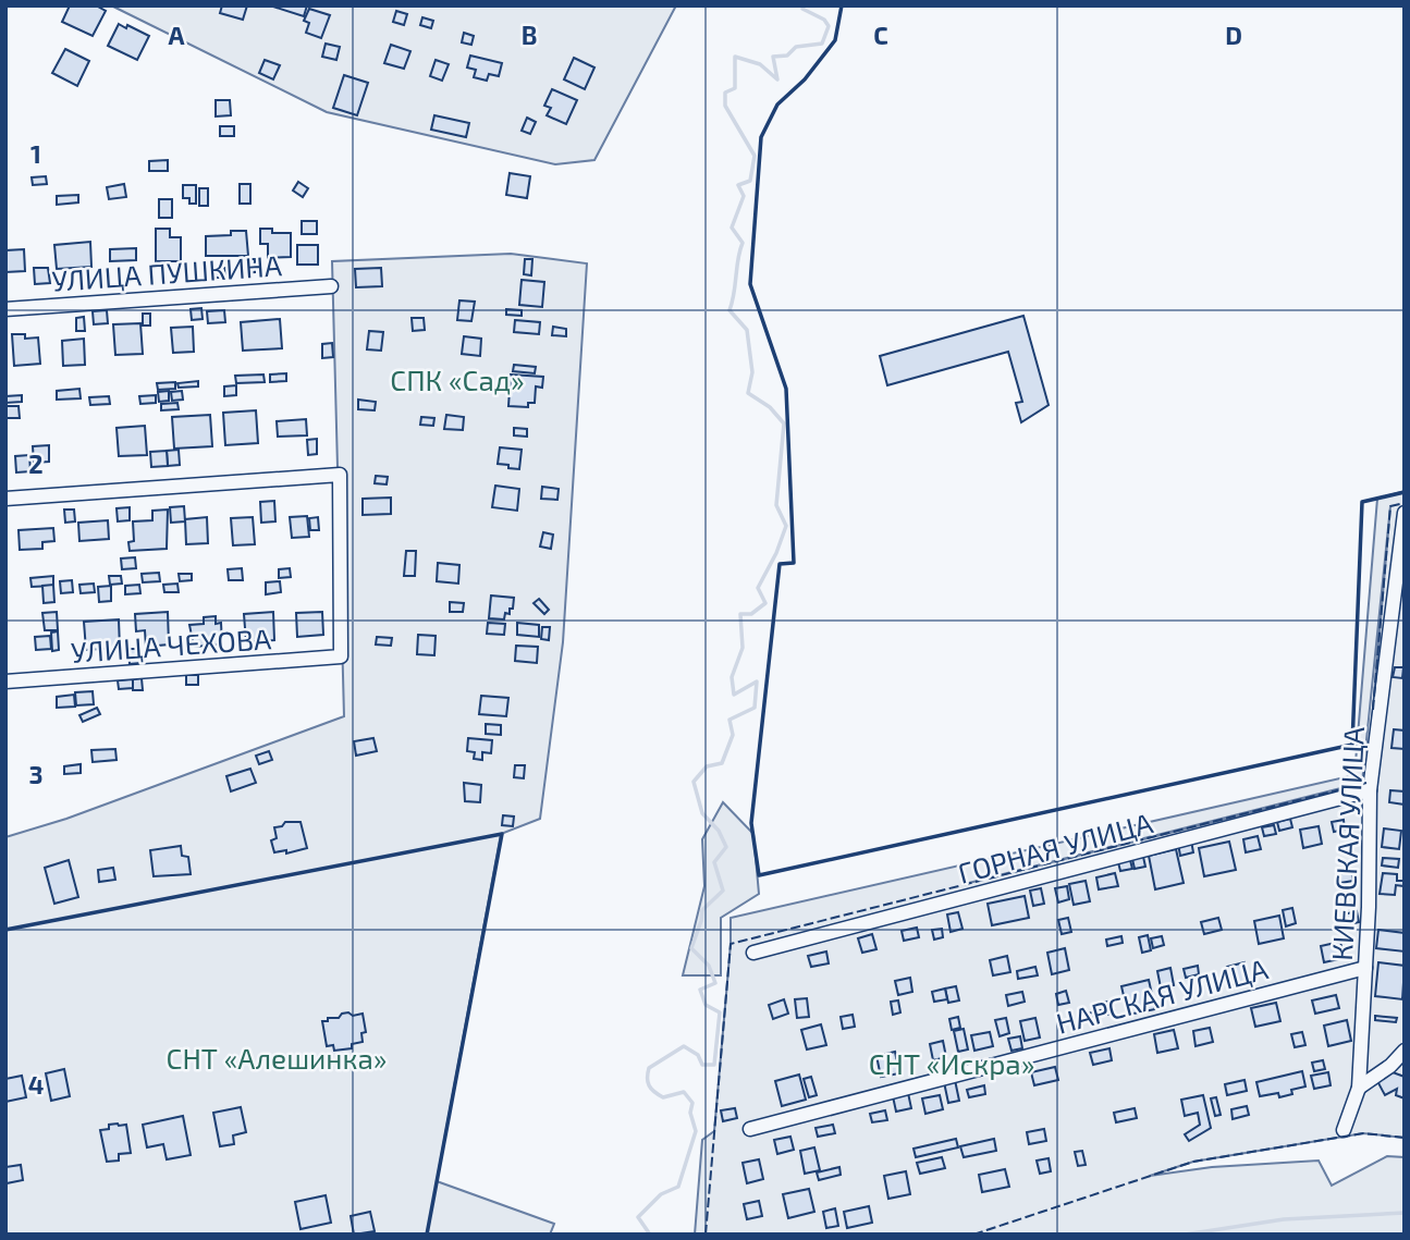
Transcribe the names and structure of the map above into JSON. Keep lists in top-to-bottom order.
{
  "streets": {
    "street": [
      "УЛИЦА ПУШКИНА",
      "УЛИЦА ЧЕХОВА",
      "КИЕВСКАЯ УЛИЦА",
      "ГОРНАЯ УЛИЦА",
      "НАРСКАЯ УЛИЦА"
    ]
  },
  "crossings": [
    ["КИЕВСКАЯ УЛИЦА", "ГОРНАЯ УЛИЦА"],
    ["КИЕВСКАЯ УЛИЦА", "НАРСКАЯ УЛИЦА"]
  ],
  "parks": ["СПК «Сад»", "СНТ «Алешинка»", "СНТ «Искра»"],
  "grid": {
    "columns": [
      "A",
      "B",
      "C",
      "D"
    ],
    "rows": [
      "1",
      "2",
      "3",
      "4"
    ]
  }
}
